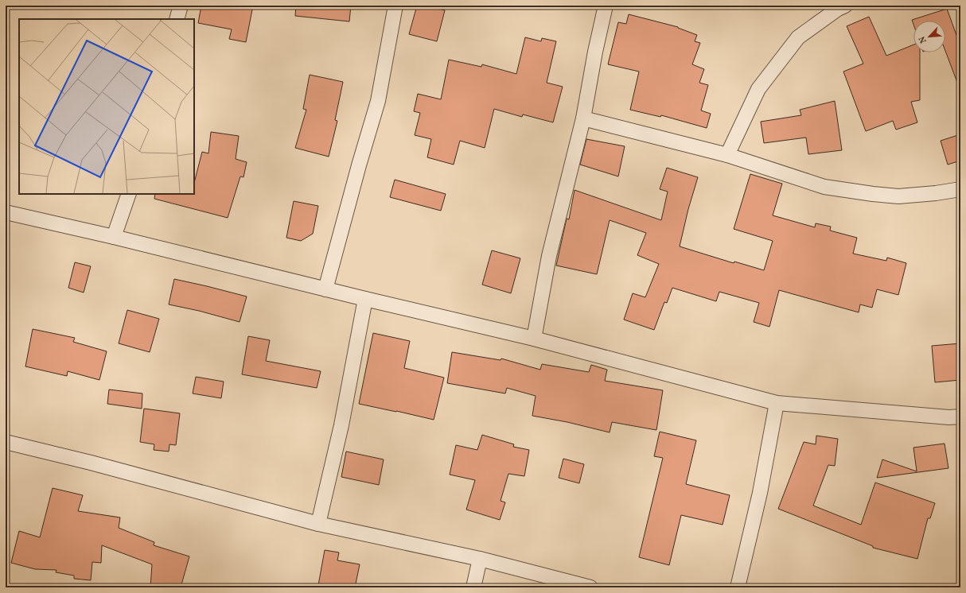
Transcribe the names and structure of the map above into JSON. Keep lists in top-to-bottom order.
{
  "north": "bottom left"
}
